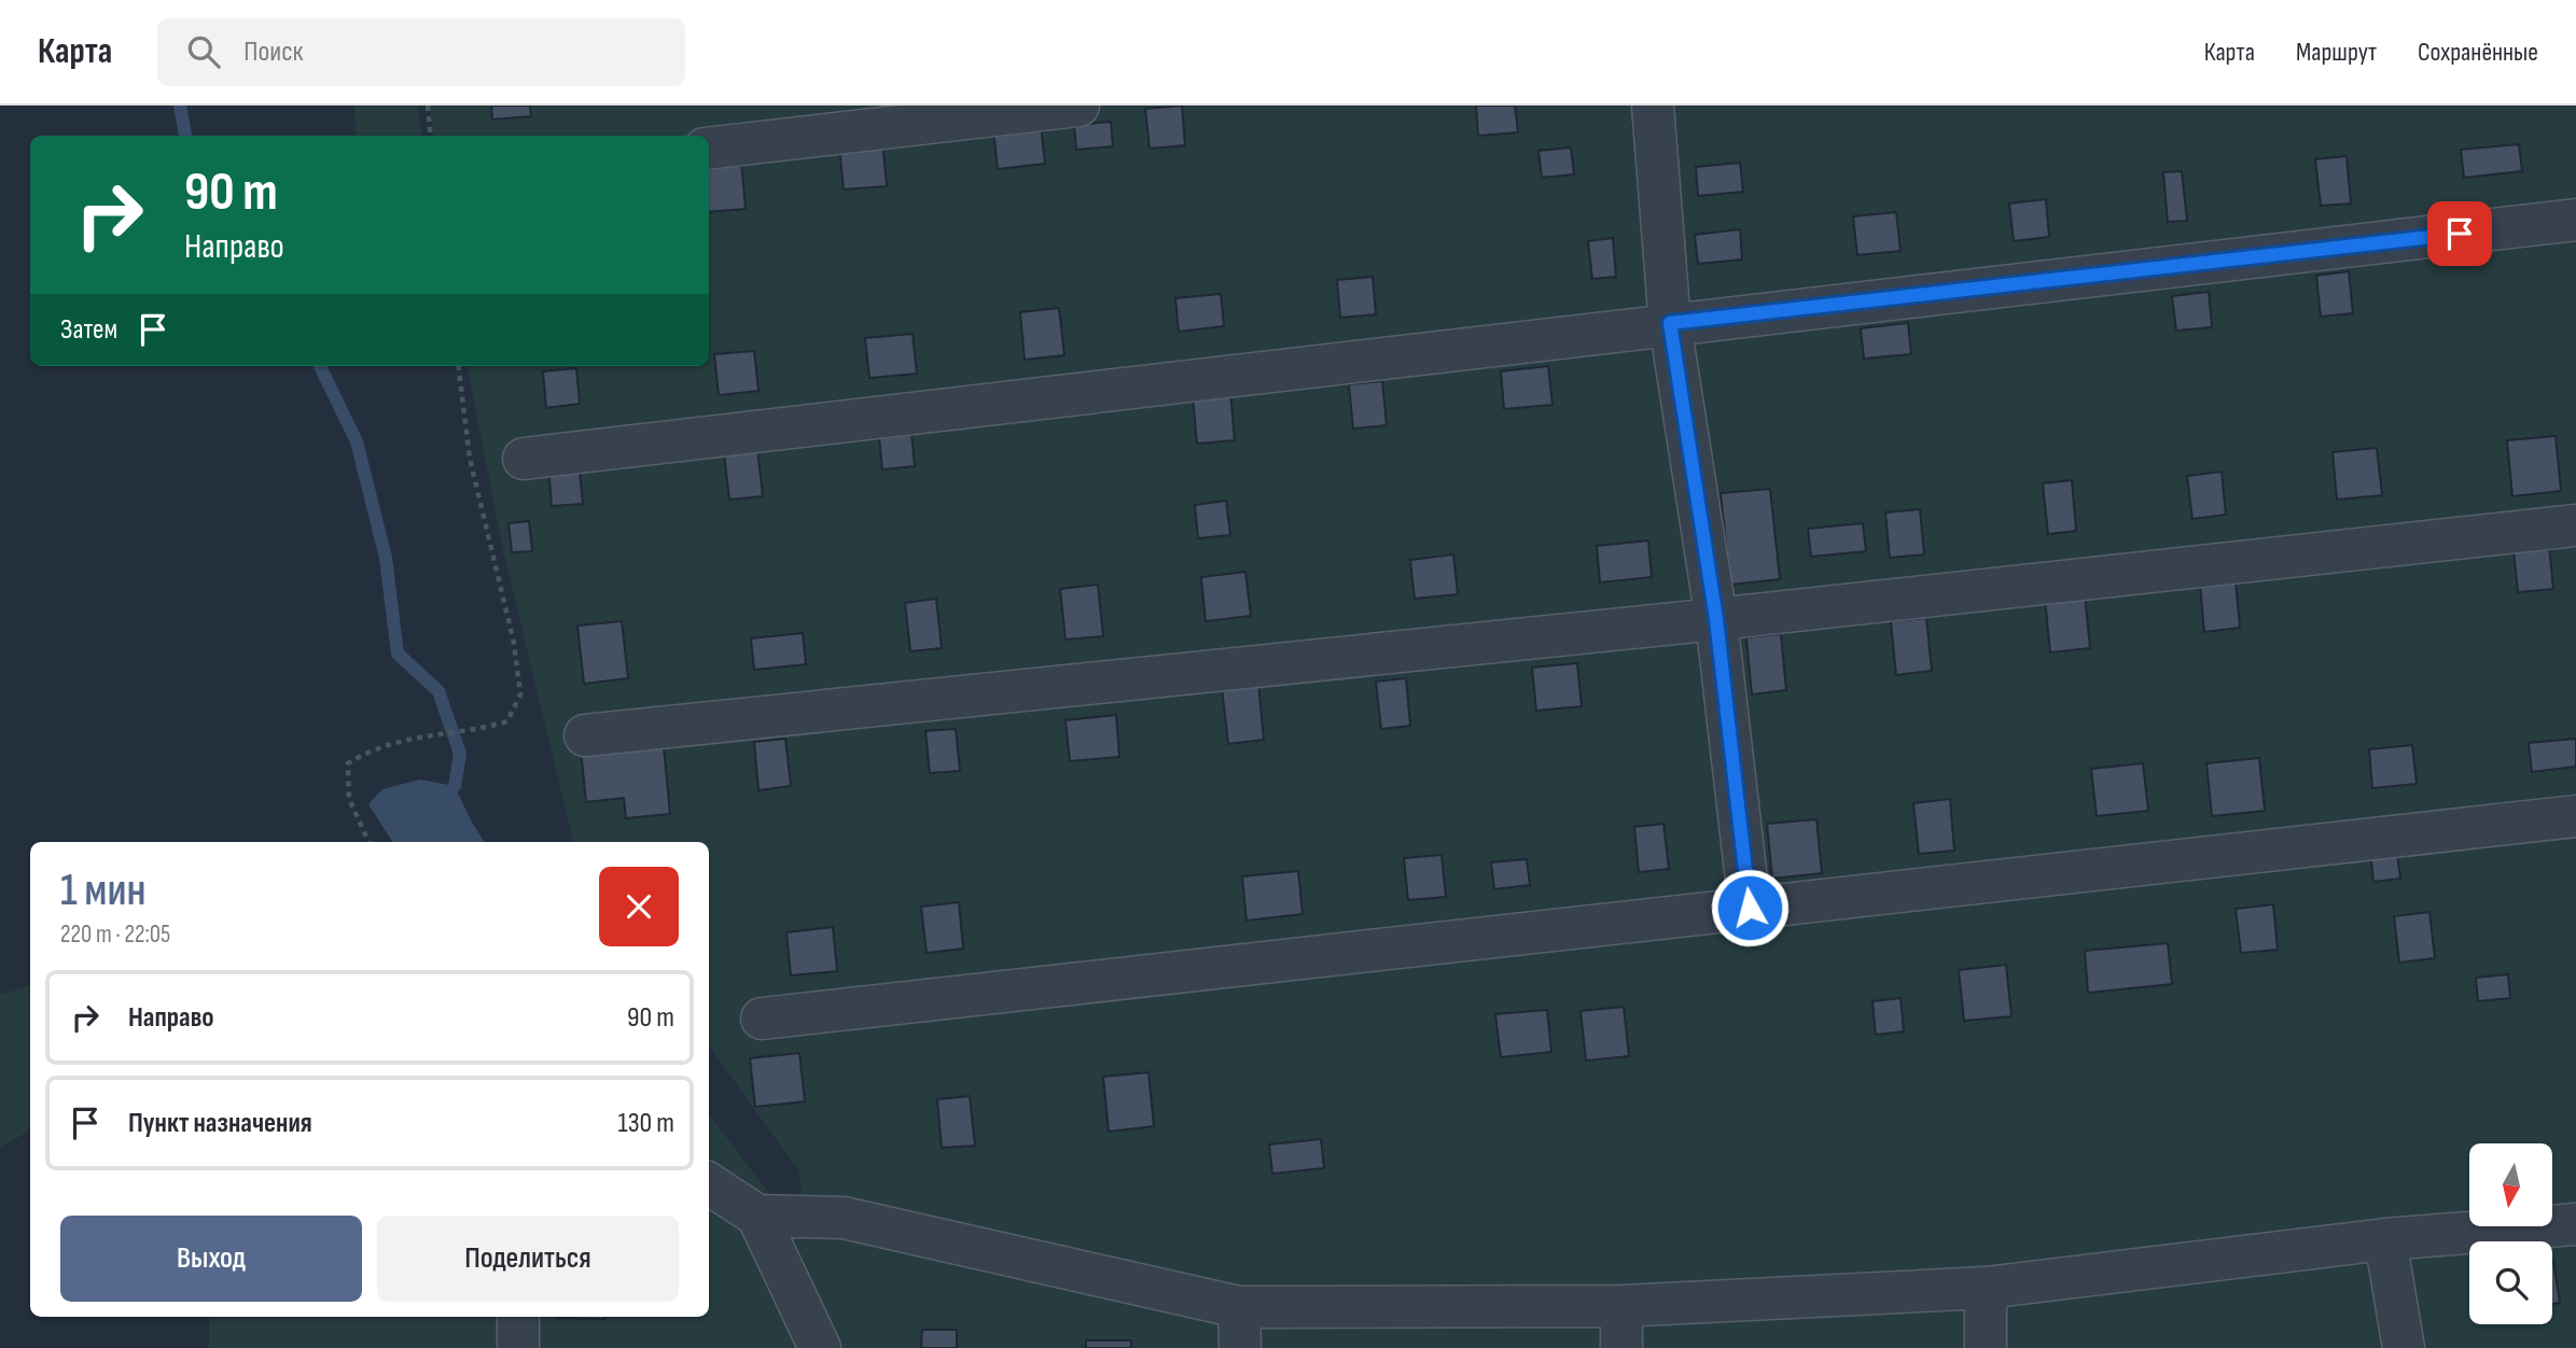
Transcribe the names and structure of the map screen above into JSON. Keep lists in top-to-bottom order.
{
  "north": "bottom",
  "page": {
    "header": "Карта",
    "search": "Поиск",
    "nav": ["Карта", "Маршрут", "Сохранённые"],
    "turn": ["90 m", "Направо"],
    "then": "Затем",
    "heading": ["1 мин", "220 m · 22:05"],
    "list": [
      {
        "name": "Направо",
        "value": "90 m"
      },
      {
        "name": "Пункт назначения",
        "value": "130 m"
      }
    ],
    "buttons": ["Выход", "Поделиться"]
  }
}
